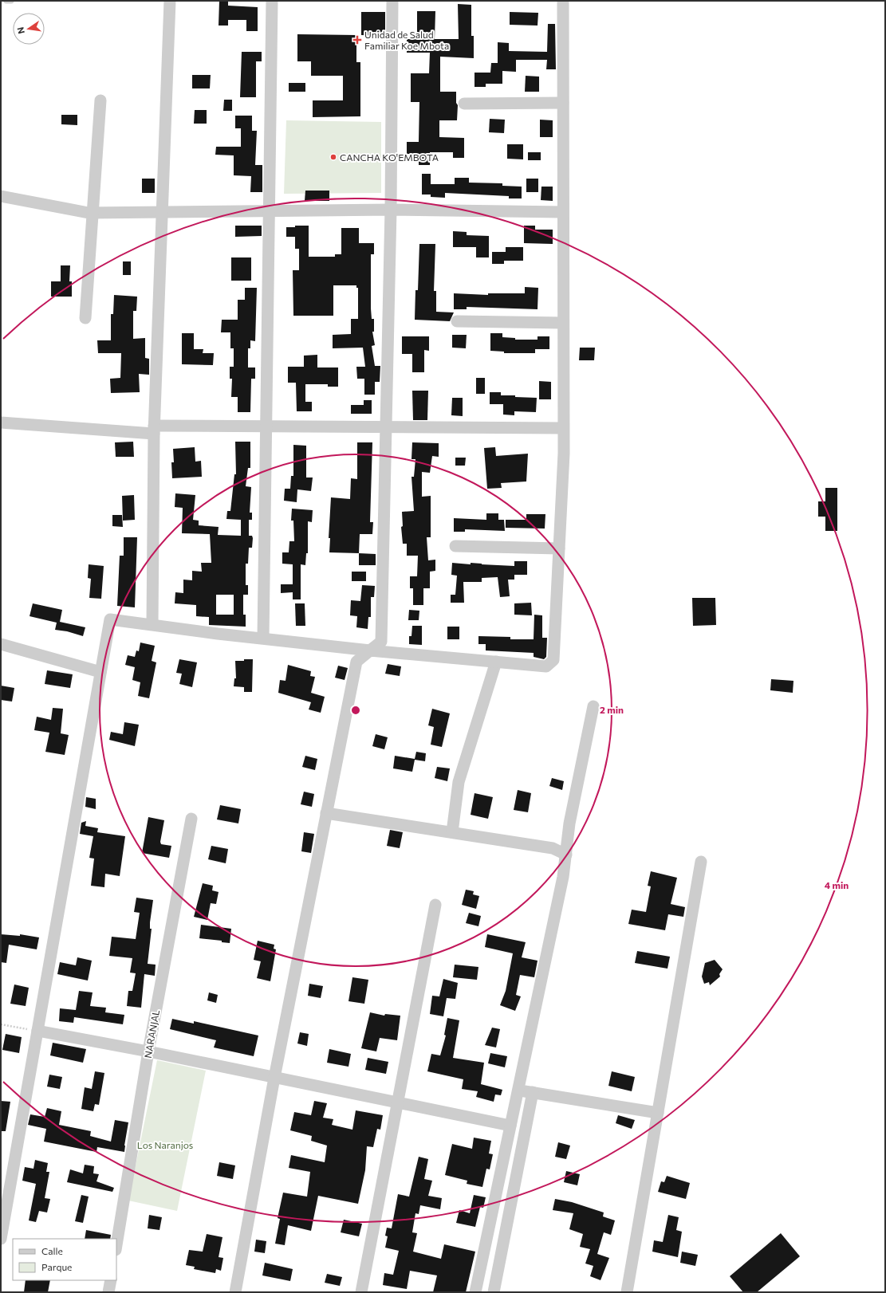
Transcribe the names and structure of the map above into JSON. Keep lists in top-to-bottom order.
{
  "streets": {
    "street": ["NARANJAL"]
  },
  "parks": ["Los Naranjos"],
  "places": {
    "health": ["Unidad de Salud Familiar Koe Mbota"],
    "other": ["CANCHA KO'EMBOTA"]
  },
  "legend": ["Calle", "Parque"],
  "north": "left",
  "rings": ["2 min", "4 min"]
}
